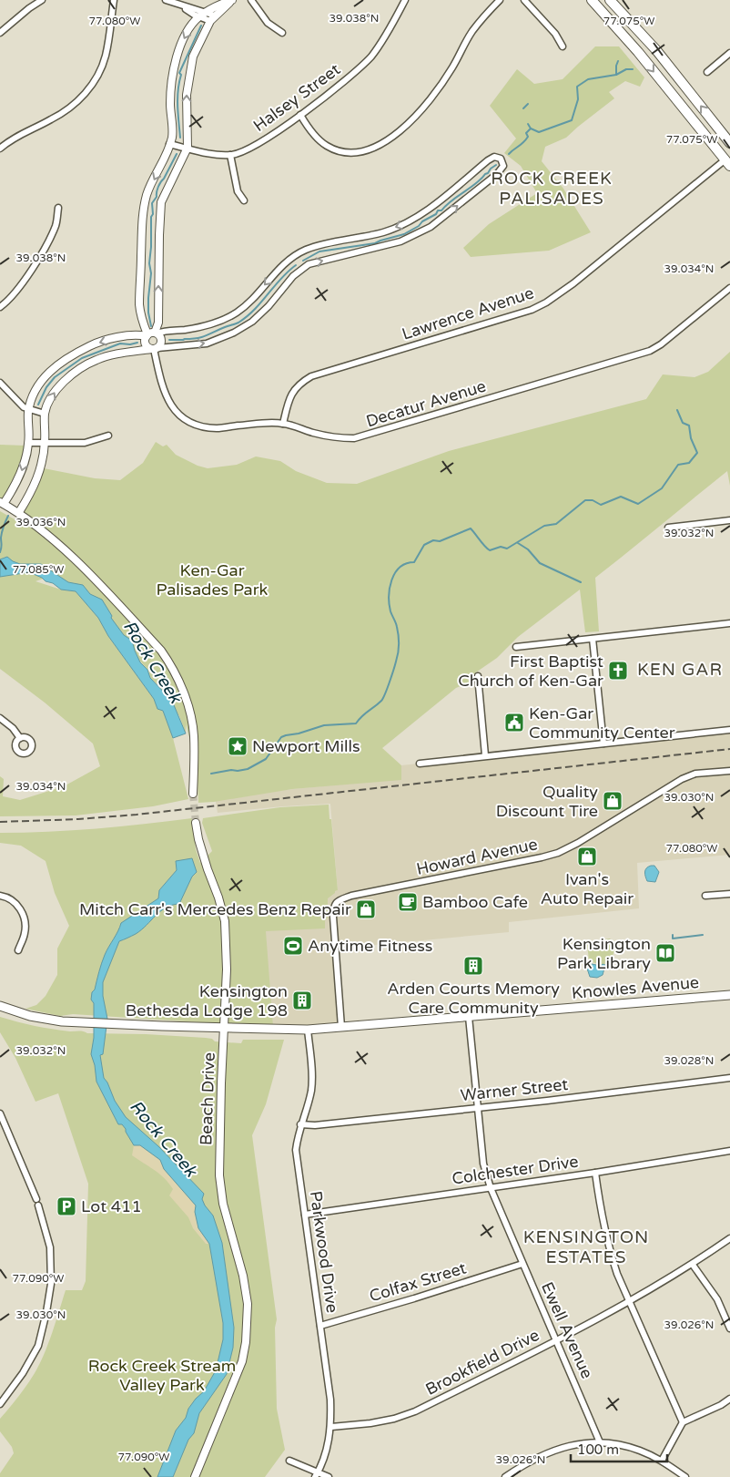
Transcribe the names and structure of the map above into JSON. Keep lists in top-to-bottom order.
{
  "streets": {
    "main road": ["Knowles Avenue"],
    "street": [
      "Halsey Street",
      "Lawrence Avenue",
      "Decatur Avenue",
      "Howard Avenue",
      "Warner Street",
      "Beach Drive",
      "Colchester Drive",
      "Parkwood Drive",
      "Colfax Street",
      "Ewell Avenue",
      "Brookfield Drive"
    ]
  },
  "crossings": [
    ["Lawrence Avenue", "Decatur Avenue"],
    ["Howard Avenue", "Knowles Avenue"],
    ["Knowles Avenue", "Beach Drive"],
    ["Knowles Avenue", "Parkwood Drive"],
    ["Knowles Avenue", "Ewell Avenue"],
    ["Warner Street", "Parkwood Drive"],
    ["Warner Street", "Ewell Avenue"],
    ["Colchester Drive", "Parkwood Drive"],
    ["Colchester Drive", "Ewell Avenue"],
    ["Parkwood Drive", "Colfax Street"],
    ["Parkwood Drive", "Brookfield Drive"],
    ["Colfax Street", "Ewell Avenue"],
    ["Ewell Avenue", "Brookfield Drive"]
  ],
  "districts": ["ROCK CREEK PALISADES", "KEN GAR", "KENSINGTON ESTATES"],
  "water": ["Rock Creek"],
  "parks": ["Ken-Gar Palisades Park", "Rock Creek Stream Valley Park"],
  "places": {
    "church": ["First Baptist Church of Ken-Gar"],
    "public building": ["Ken-Gar Community Center"],
    "place": ["Newport Mills"],
    "shop": ["Quality Discount Tire", "Ivan's Auto Repair", "Mitch Carr's Mercedes Benz Repair"],
    "cafe": ["Bamboo Cafe"],
    "sports": ["Anytime Fitness"],
    "library": ["Kensington Park Library"],
    "building": ["Arden Courts Memory Care Community", "Kensington Bethesda Lodge 198"],
    "parking": ["Lot 411"]
  },
  "scale_bar": "100 m",
  "coordinates": [
    "39.038°N",
    "77.080°W",
    "77.075°W",
    "39.034°N",
    "39.036°N",
    "39.032°N",
    "77.085°W",
    "39.030°N",
    "39.028°N",
    "77.090°W",
    "39.026°N"
  ]
}
